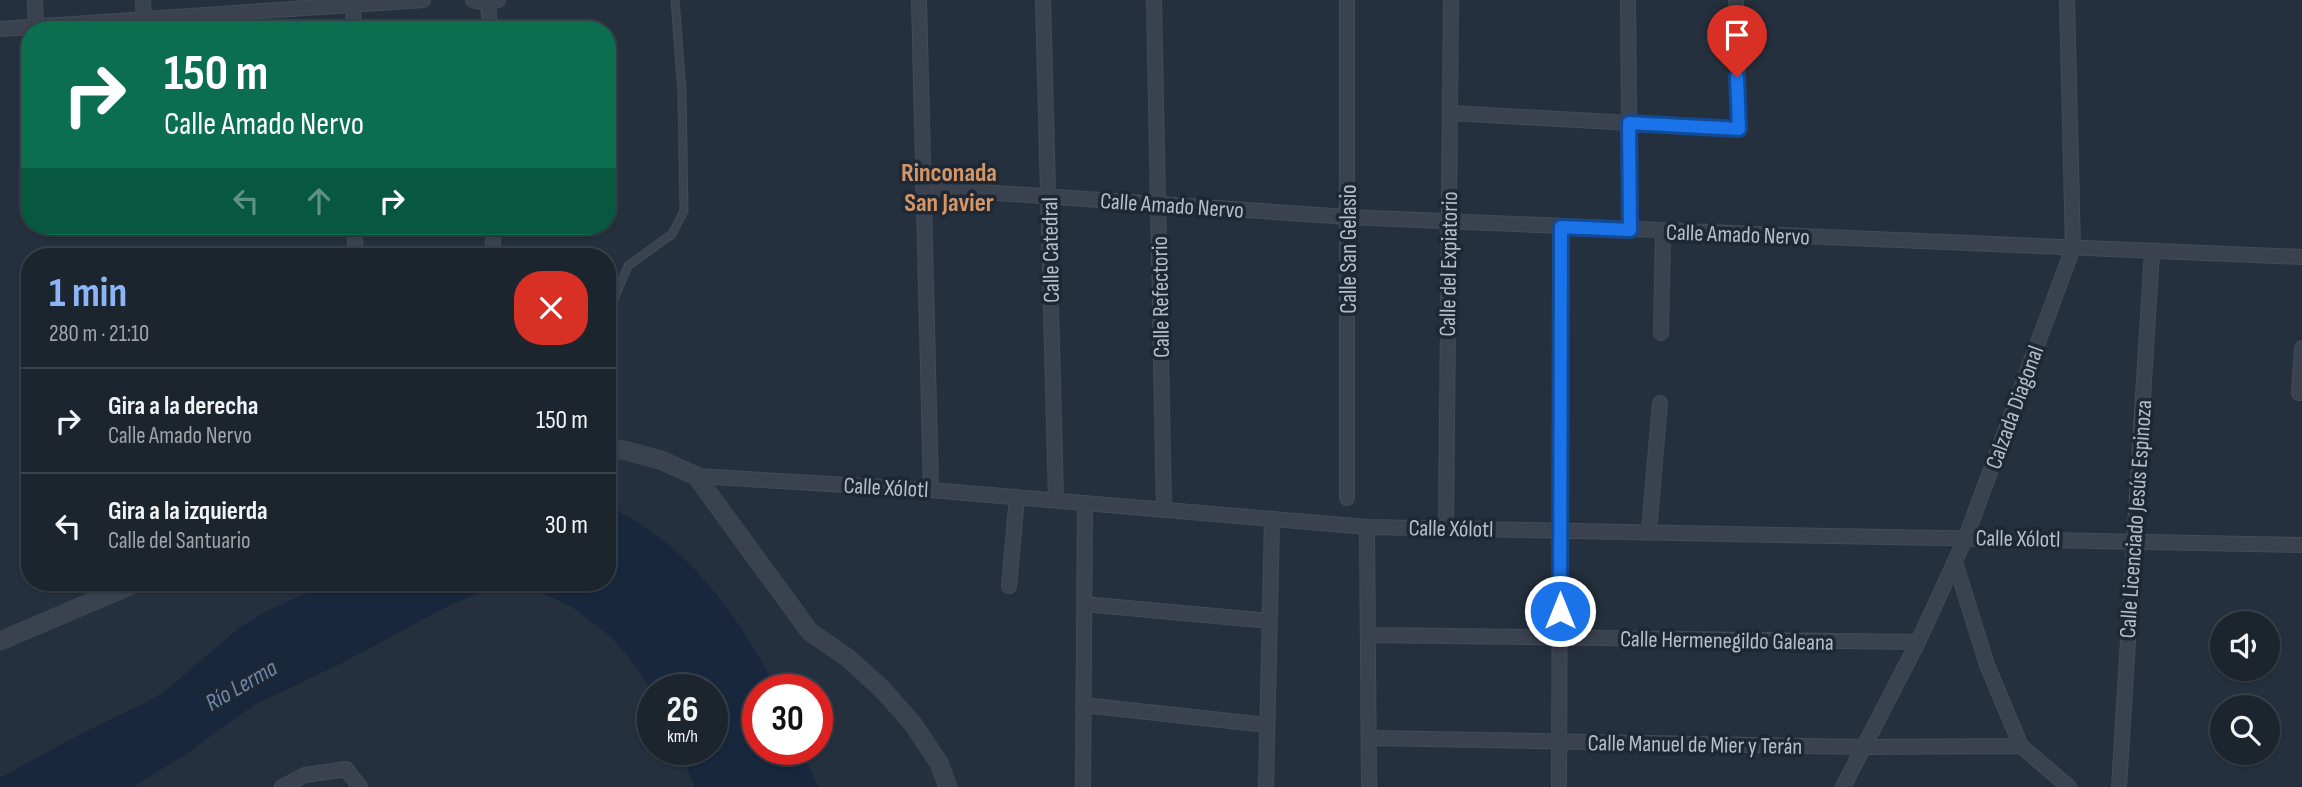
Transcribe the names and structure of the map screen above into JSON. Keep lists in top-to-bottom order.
{
  "streets": {
    "street": [
      "Calle Amado Nervo",
      "Calle San Gelasio",
      "Calle Catedral",
      "Calle del Expiatorio",
      "Calle Refectorio",
      "Calzada Diagonal",
      "Calle Xólotl",
      "Calle Licenciado Jesús Espinoza",
      "Calle Hermenegildo Galeana",
      "Calle Manuel de Mier y Terán"
    ]
  },
  "crossings": [
    ["Calle Amado Nervo", "Calle San Gelasio"],
    ["Calle Amado Nervo", "Calle Catedral"],
    ["Calle Amado Nervo", "Calle del Expiatorio"],
    ["Calle Amado Nervo", "Calle Refectorio"],
    ["Calle Amado Nervo", "Calzada Diagonal"],
    ["Calle Amado Nervo", "Calle Licenciado Jesús Espinoza"],
    ["Calle Catedral", "Calle Xólotl"],
    ["Calle del Expiatorio", "Calle Xólotl"],
    ["Calle Refectorio", "Calle Xólotl"],
    ["Calzada Diagonal", "Calle Xólotl"],
    ["Calzada Diagonal", "Calle Hermenegildo Galeana"],
    ["Calzada Diagonal", "Calle Manuel de Mier y Terán"],
    ["Calle Xólotl", "Calle Licenciado Jesús Espinoza"]
  ],
  "districts": ["Rinconada San Javier"],
  "water": ["Río Lerma"],
  "page": {
    "turn": ["150 m", "Calle Amado Nervo"],
    "heading": ["1 min", "280 m · 21:10"],
    "list": [
      {
        "name": "Gira a la derecha",
        "note": "Calle Amado Nervo",
        "value": "150 m"
      },
      {
        "name": "Gira a la izquierda",
        "note": "Calle del Santuario",
        "value": "30 m"
      }
    ],
    "speed": "26 km/h",
    "limit": "30"
  }
}
